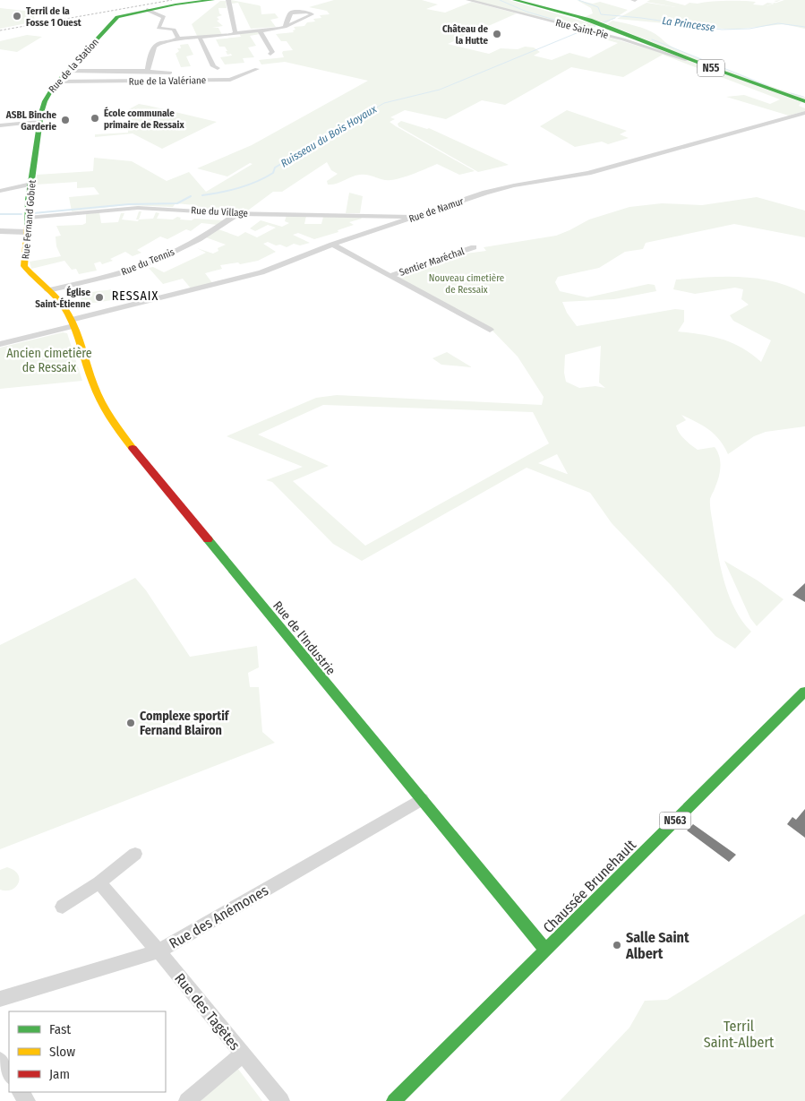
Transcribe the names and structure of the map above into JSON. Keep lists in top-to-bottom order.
{
  "streets": {
    "street": [
      "Rue Saint-Pie",
      "Rue de la Station",
      "N55",
      "Rue de la Valériane",
      "Rue de Namur",
      "Rue du Village",
      "Rue Fernand Gobiet",
      "Rue du Tennis",
      "Sentier Maréchal",
      "Rue de l'Industrie",
      "N563",
      "Chaussée Brunehault",
      "Rue des Anémones",
      "Rue des Tagètes"
    ]
  },
  "crossings": [
    ["Rue Saint-Pie", "N55"],
    ["Rue de la Station", "Rue de la Valériane"],
    ["Rue de la Station", "Rue Fernand Gobiet"],
    ["Rue de Namur", "Rue du Village"],
    ["Rue de Namur", "Rue Fernand Gobiet"],
    ["Rue de Namur", "Sentier Maréchal"],
    ["Rue de Namur", "Rue de l'Industrie"],
    ["Rue du Village", "Rue Fernand Gobiet"],
    ["Rue du Village", "Rue du Tennis"],
    ["Rue Fernand Gobiet", "Rue du Tennis"],
    ["Rue Fernand Gobiet", "Rue de l'Industrie"],
    ["Rue de l'Industrie", "Chaussée Brunehault"],
    ["Rue de l'Industrie", "Rue des Anémones"],
    ["Rue des Anémones", "Rue des Tagètes"]
  ],
  "districts": ["RESSAIX"],
  "water": ["La Princesse", "Ruisseau du Bois Hoyaux"],
  "parks": ["Nouveau cimetière de Ressaix", "Ancien cimetière de Ressaix", "Terril Saint-Albert"],
  "places": [
    "Terril de la Fosse 1 Ouest",
    "Château de la Hutte",
    "École communale primaire de Ressaix",
    "ASBL Binche Garderie",
    "Église Saint-Étienne",
    "Complexe sportif Fernand Blairon",
    "Salle Saint Albert"
  ],
  "legend": ["Fast", "Slow", "Jam"]
}
